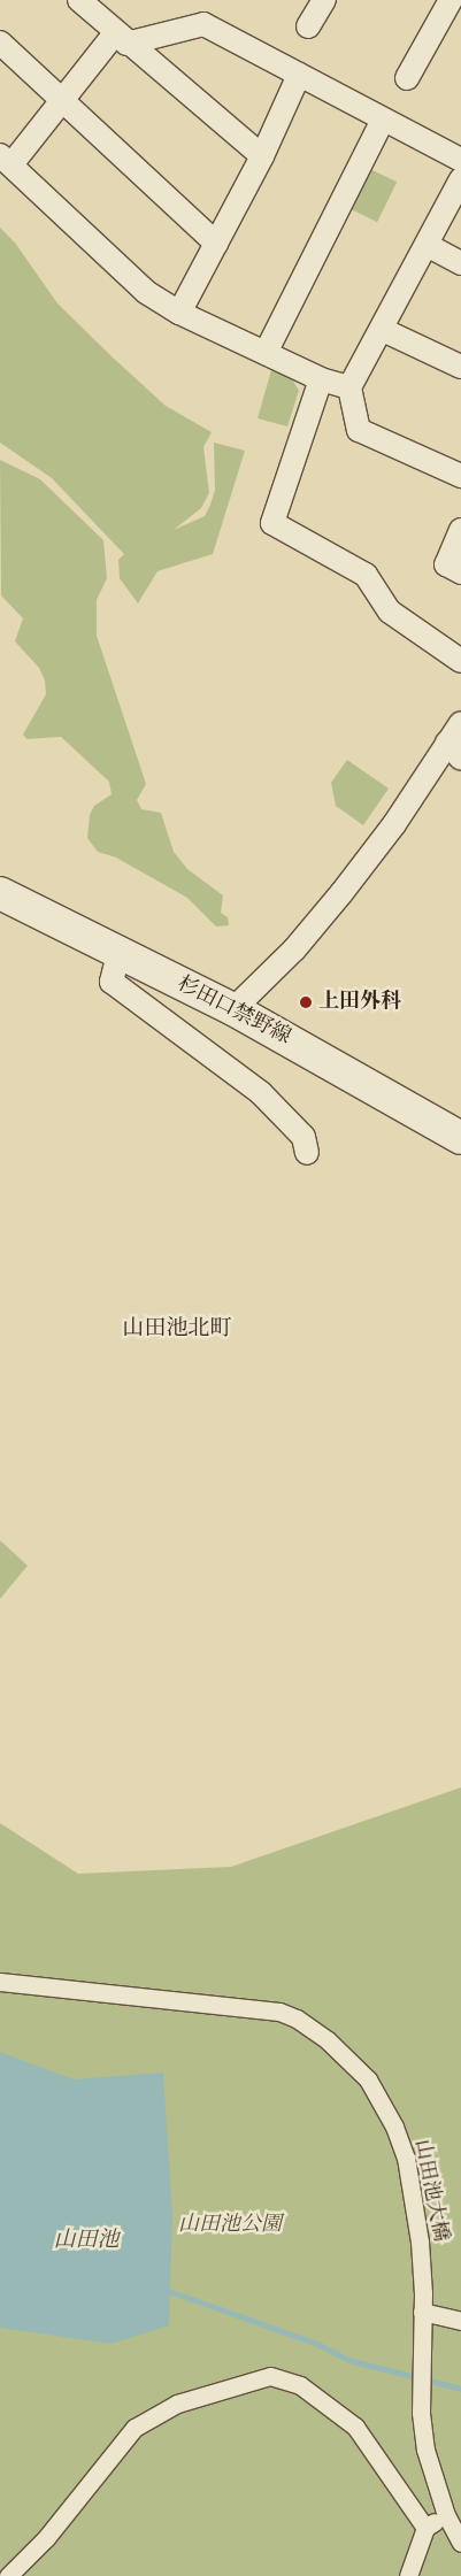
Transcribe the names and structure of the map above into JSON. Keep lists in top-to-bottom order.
{
  "streets": {
    "main road": ["杉田口禁野線"],
    "street": ["山田池大橋"]
  },
  "districts": ["山田池北町"],
  "water": ["山田池"],
  "parks": ["山田池公園"],
  "places": ["上田外科"]
}
